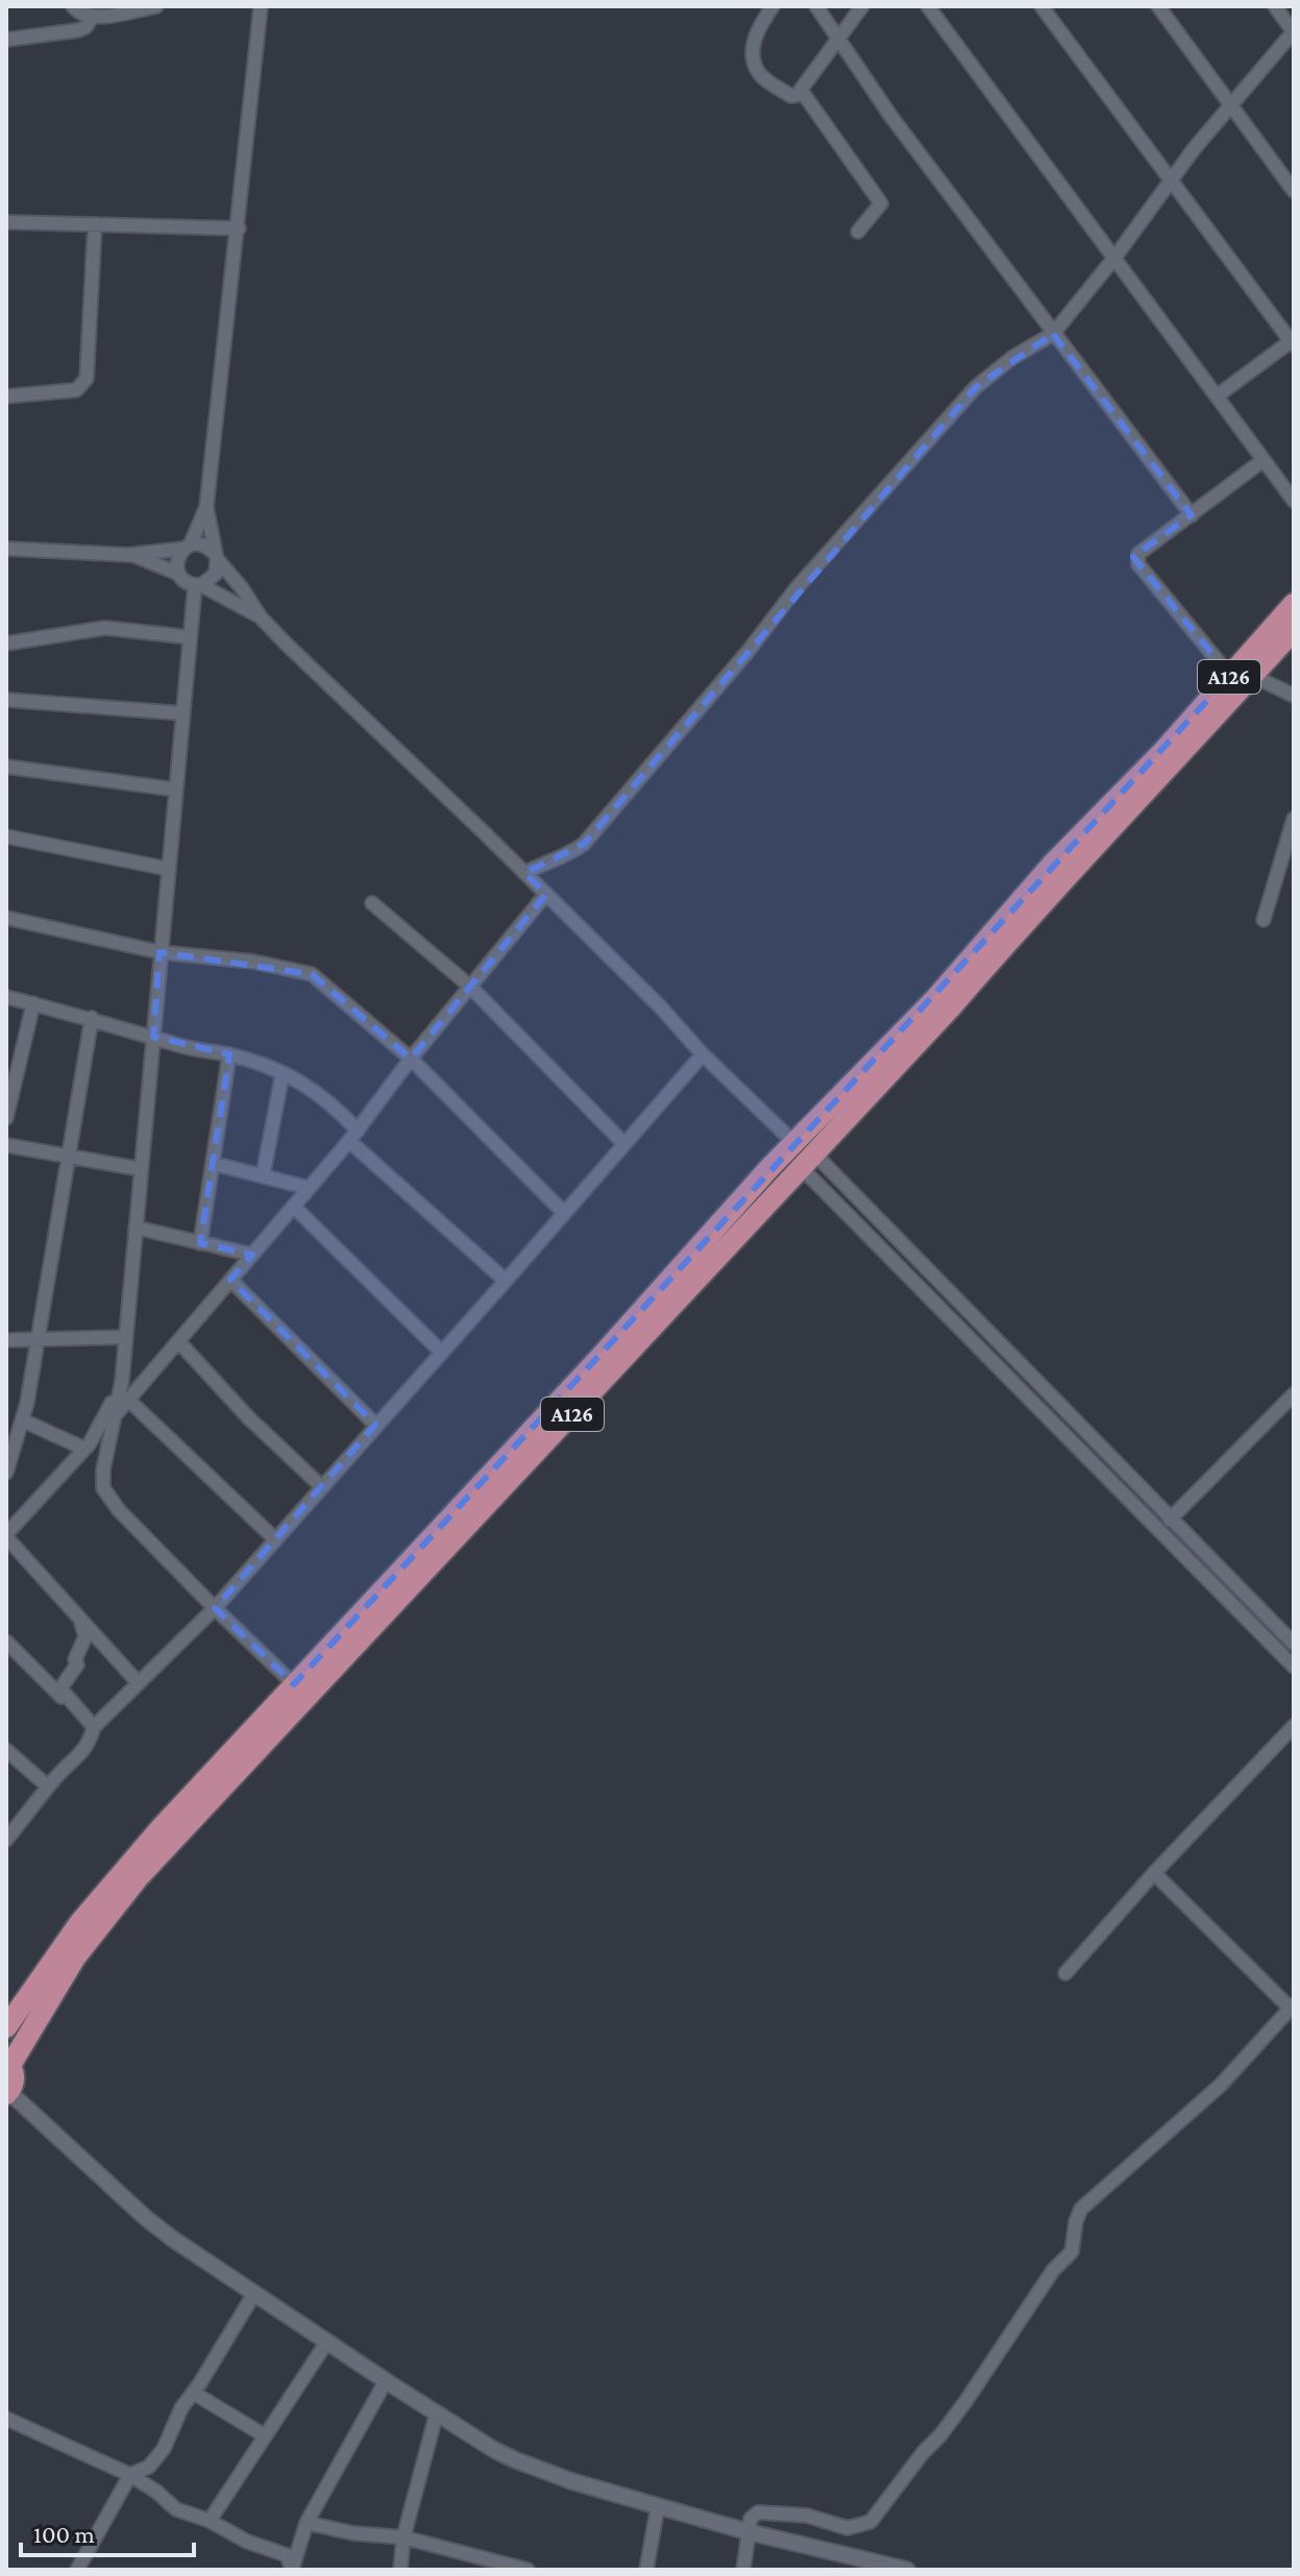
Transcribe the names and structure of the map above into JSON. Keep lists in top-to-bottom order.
{
  "streets": {
    "highway": ["A126"]
  },
  "scale_bar": "100 m"
}
